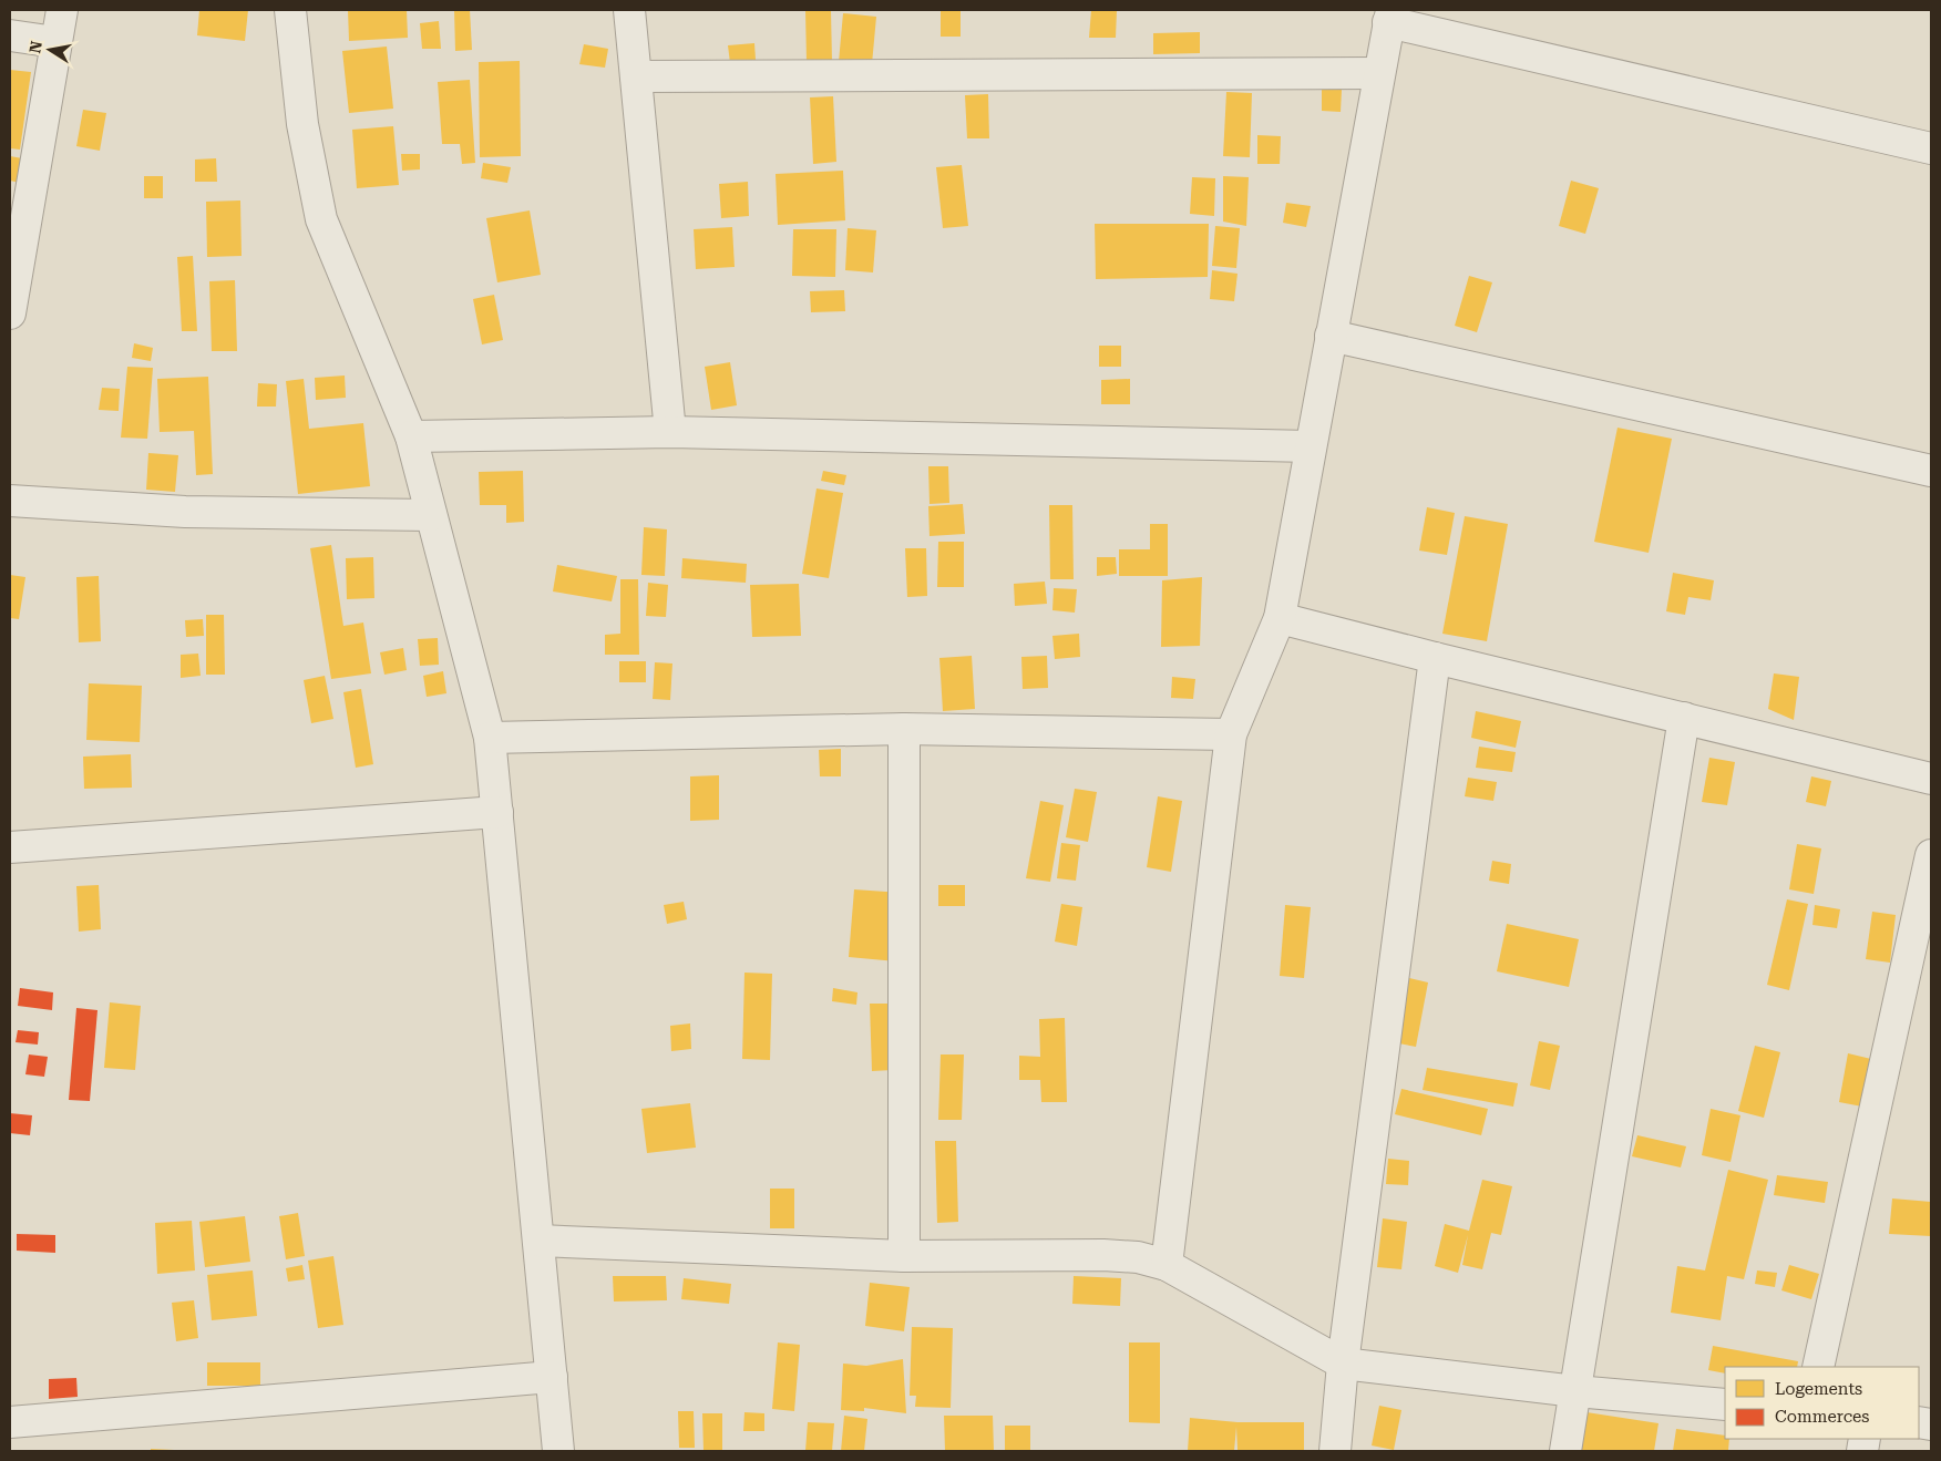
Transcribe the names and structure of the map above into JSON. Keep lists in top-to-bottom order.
{
  "legend": ["Logements", "Commerces"],
  "north": "left"
}
